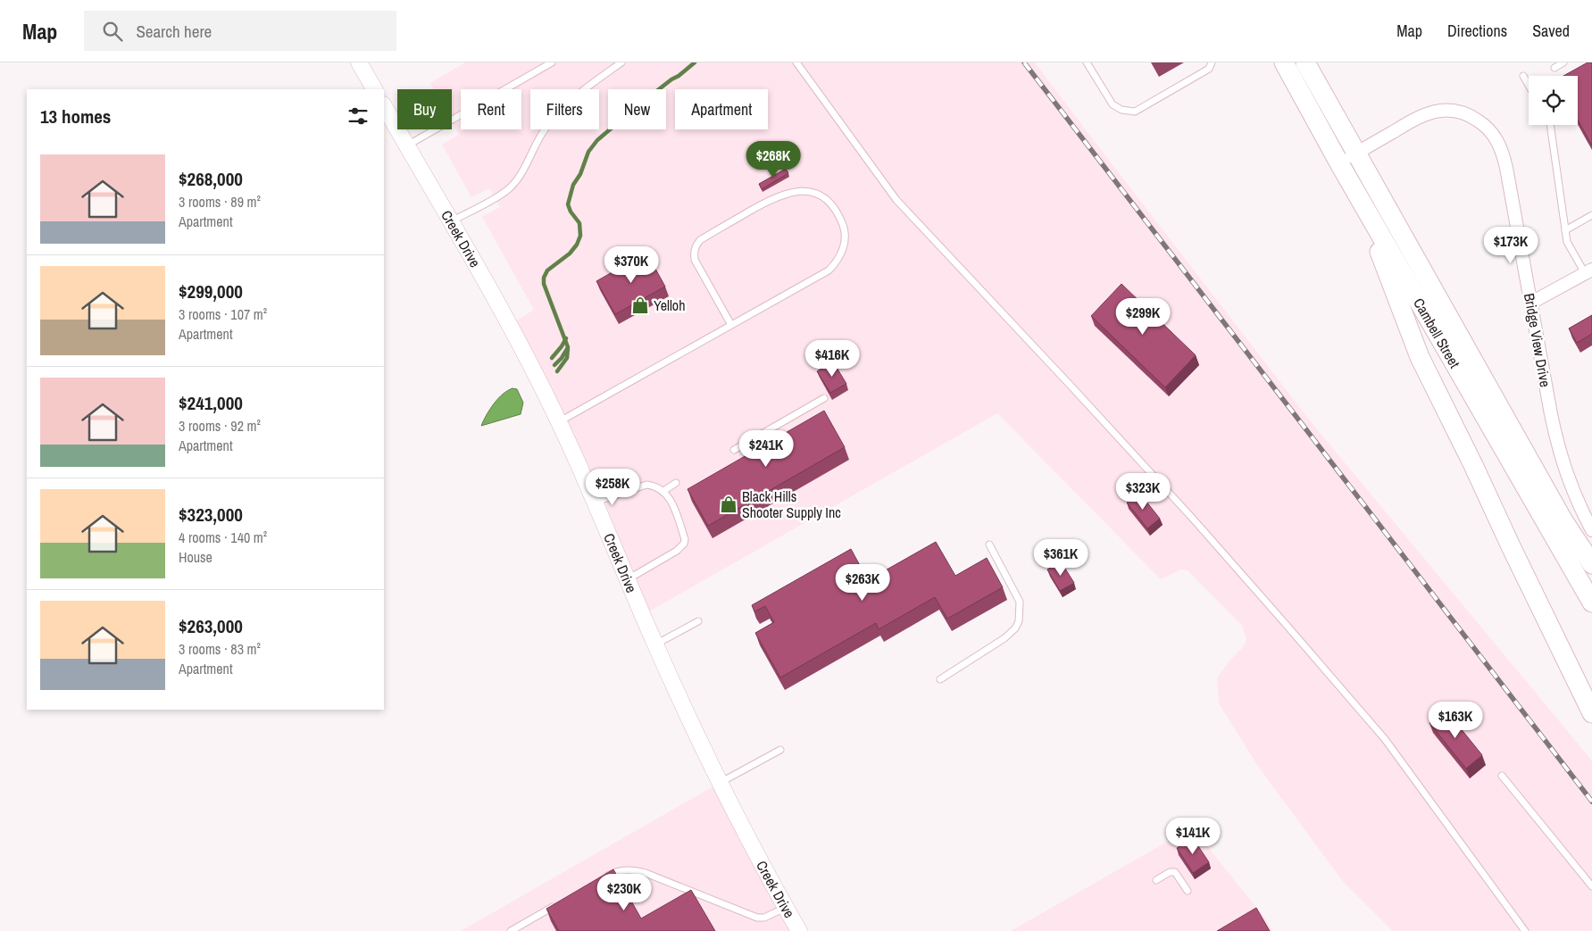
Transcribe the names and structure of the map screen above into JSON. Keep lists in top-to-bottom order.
{
  "streets": {
    "main road": ["Cambell Street"],
    "street": ["Creek Drive", "Bridge View Drive"]
  },
  "crossings": [
    ["Cambell Street", "Bridge View Drive"]
  ],
  "places": {
    "shop": ["Yelloh", "Black Hills Shooter Supply Inc"]
  },
  "page": {
    "header": "Map",
    "search": "Search here",
    "nav": ["Map", "Directions", "Saved"],
    "chip": [
      "Buy",
      "Rent",
      "Filters",
      "New",
      "Apartment"
    ],
    "heading": "13 homes",
    "price": [
      "$268K",
      "$173K",
      "$370K",
      "$299K",
      "$416K",
      "$241K",
      "$258K",
      "$323K",
      "$361K",
      "$263K",
      "$163K",
      "$141K",
      "$230K"
    ],
    "list": [
      {
        "name": "$268,000",
        "note": "3 rooms · 89 m² · Apartment"
      },
      {
        "name": "$299,000",
        "note": "3 rooms · 107 m² · Apartment"
      },
      {
        "name": "$241,000",
        "note": "3 rooms · 92 m² · Apartment"
      },
      {
        "name": "$323,000",
        "note": "4 rooms · 140 m² · House"
      },
      {
        "name": "$263,000",
        "note": "3 rooms · 83 m² · Apartment"
      }
    ]
  }
}
